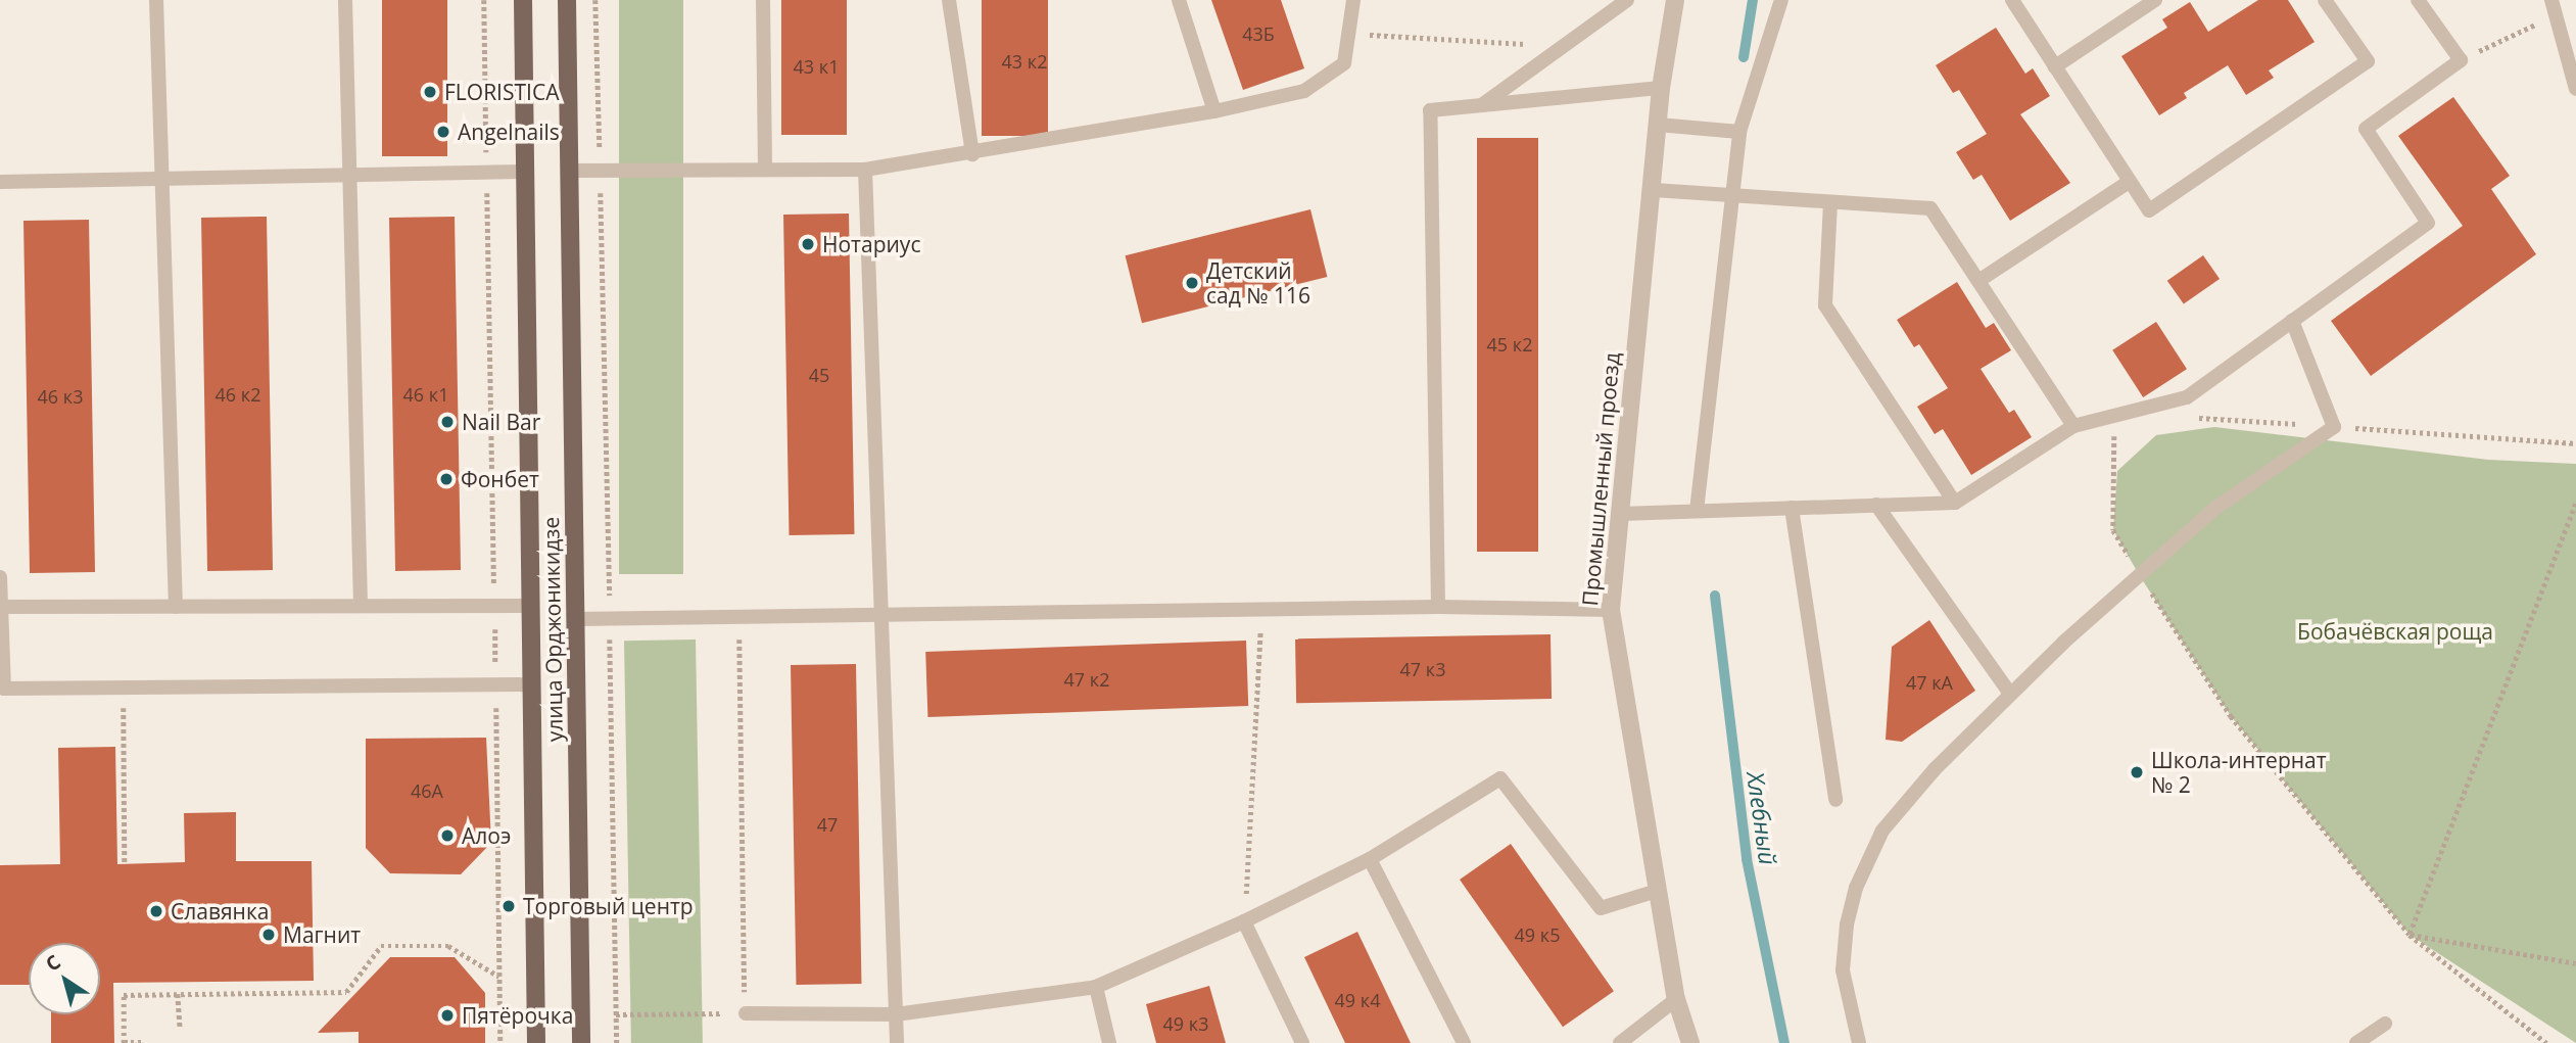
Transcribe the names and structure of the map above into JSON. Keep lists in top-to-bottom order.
{
  "streets": {
    "main road": ["улица Орджоникидзе"],
    "street": ["Промышленный проезд"]
  },
  "water": ["Хлебный"],
  "parks": ["Бобачёвская роща"],
  "places": [
    "FLORISTICA",
    "Angelnails",
    "Нотариус",
    "Детский сад № 116",
    "Nail Bar",
    "Фонбет",
    "Школа-интернат № 2",
    "Алоэ",
    "Торговый центр",
    "Славянка",
    "Магнит",
    "Пятёрочка"
  ],
  "house_numbers": [
    "43Б",
    "43 к2",
    "43 к1",
    "45 к2",
    "45",
    "46 к2",
    "46 к1",
    "46 к3",
    "47 к3",
    "47 к2",
    "47 кА",
    "46А",
    "47",
    "49 к5",
    "49 к4",
    "49 к3"
  ],
  "north": "top left"
}
